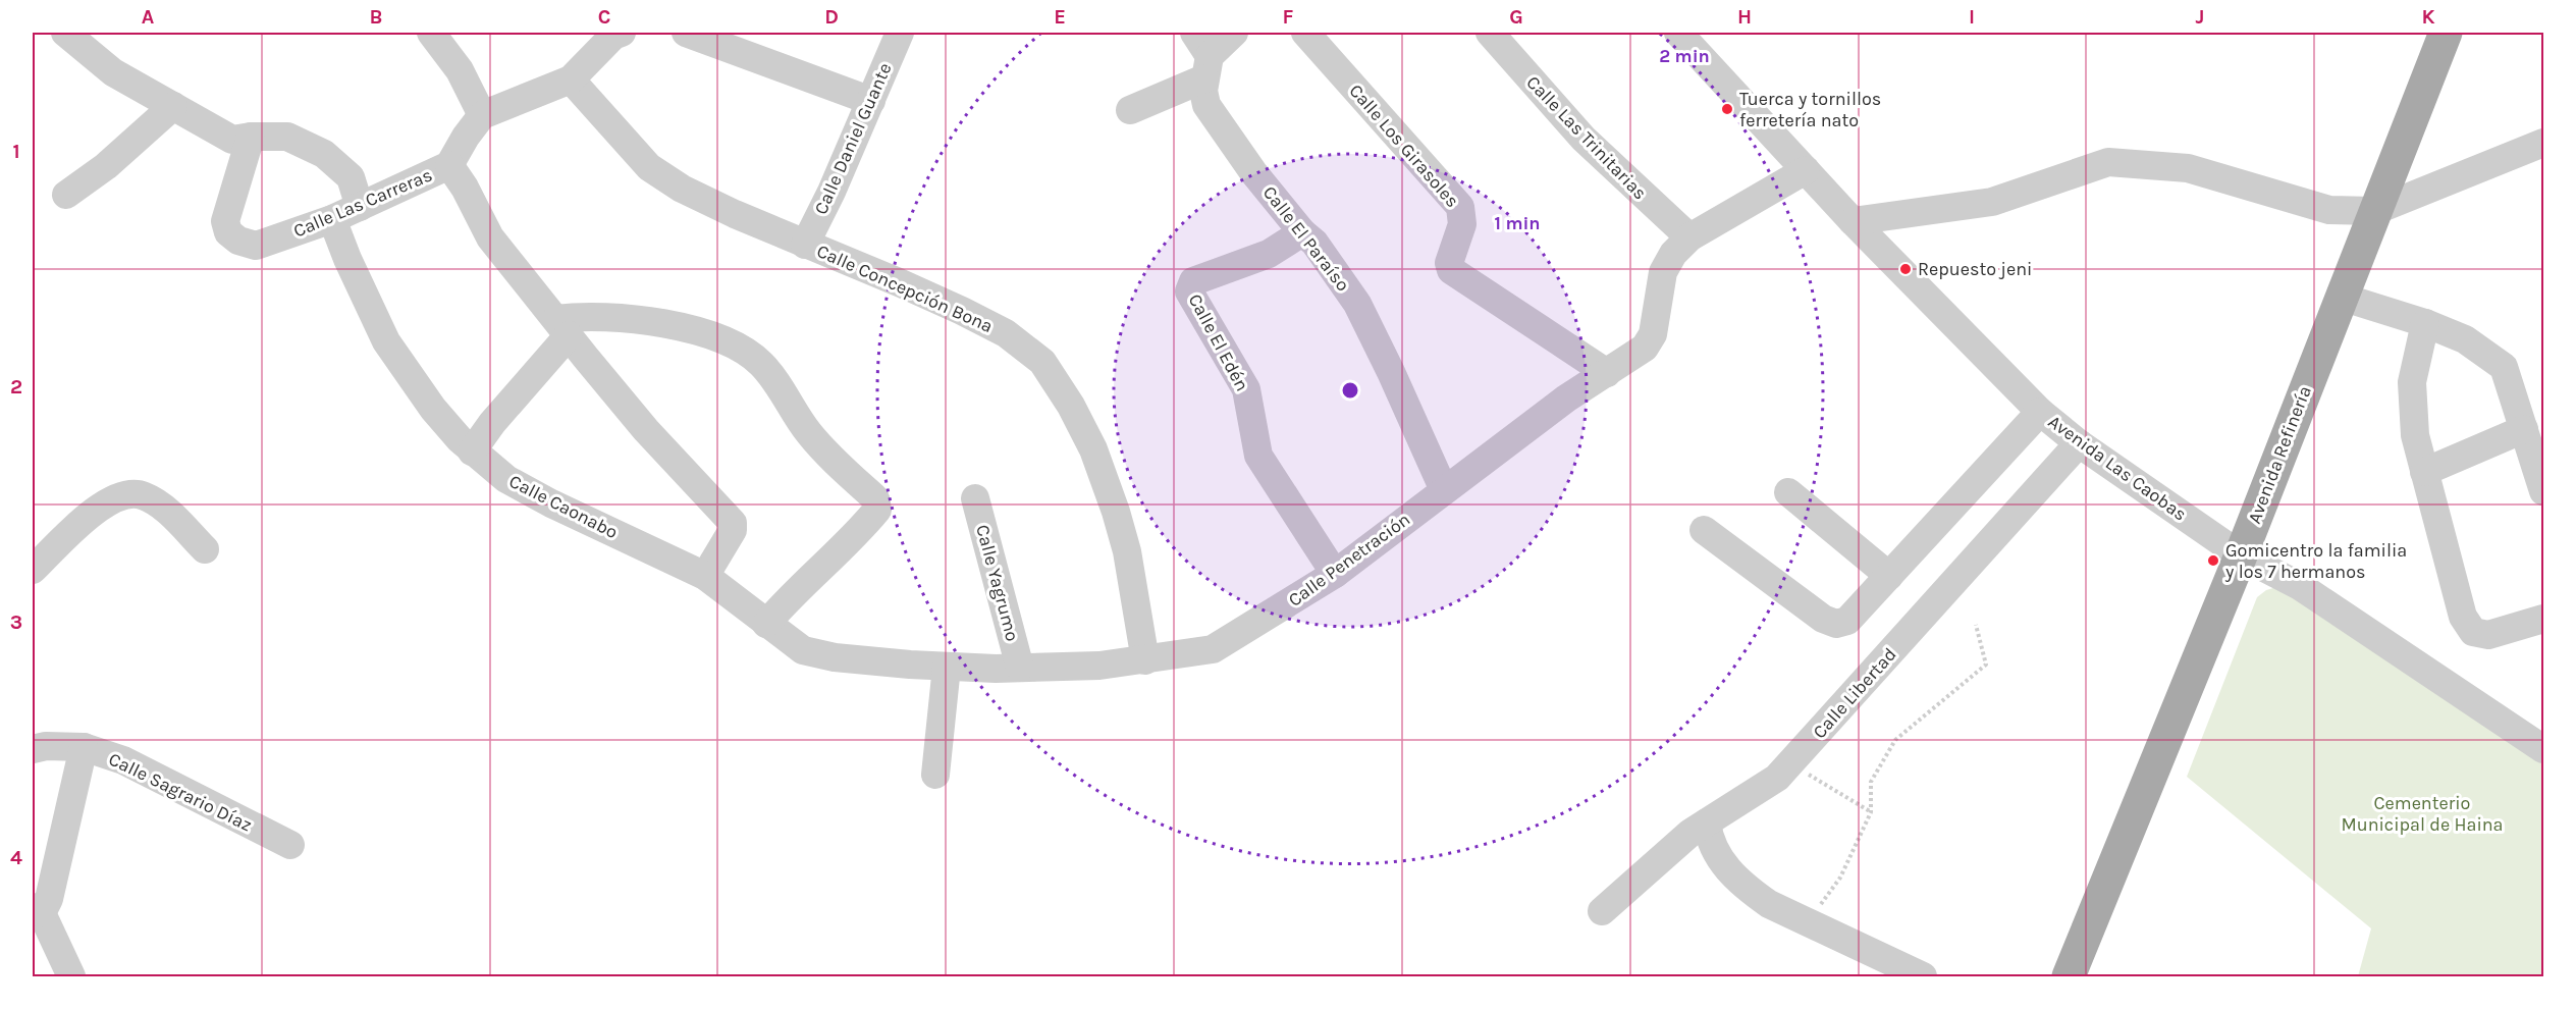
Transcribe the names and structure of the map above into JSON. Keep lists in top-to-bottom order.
{
  "streets": {
    "main road": ["Avenida Refinería"],
    "street": [
      "Calle Las Trinitarias",
      "Calle Daniel Guante",
      "Calle Los Girasoles",
      "Calle Las Carreras",
      "Calle El Paraíso",
      "Calle Concepción Bona",
      "Calle El Edén",
      "Avenida Las Caobas",
      "Calle Caonabo",
      "Calle Penetración",
      "Calle Yagrumo",
      "Calle Libertad",
      "Calle Sagrario Díaz"
    ]
  },
  "crossings": [
    ["Calle Las Trinitarias", "Calle Penetración"],
    ["Calle Daniel Guante", "Calle Concepción Bona"],
    ["Calle Los Girasoles", "Calle Penetración"],
    ["Calle Las Carreras", "Calle Caonabo"],
    ["Calle El Paraíso", "Calle El Edén"],
    ["Calle El Paraíso", "Calle Penetración"],
    ["Calle Concepción Bona", "Calle Penetración"],
    ["Calle El Edén", "Calle Penetración"],
    ["Avenida Refinería", "Avenida Las Caobas"],
    ["Avenida Las Caobas", "Calle Penetración"],
    ["Avenida Las Caobas", "Calle Libertad"],
    ["Calle Caonabo", "Calle Penetración"],
    ["Calle Penetración", "Calle Yagrumo"]
  ],
  "parks": ["Cementerio Municipal de Haina"],
  "places": ["Tuerca y tornillos ferretería nato", "Repuesto jeni", "Gomicentro la familia y los 7 hermanos"],
  "grid": {
    "columns": [
      "A",
      "B",
      "C",
      "D",
      "E",
      "F",
      "G",
      "H",
      "I",
      "J",
      "K"
    ],
    "rows": [
      "1",
      "2",
      "3",
      "4"
    ]
  },
  "rings": ["2 min", "1 min"]
}
